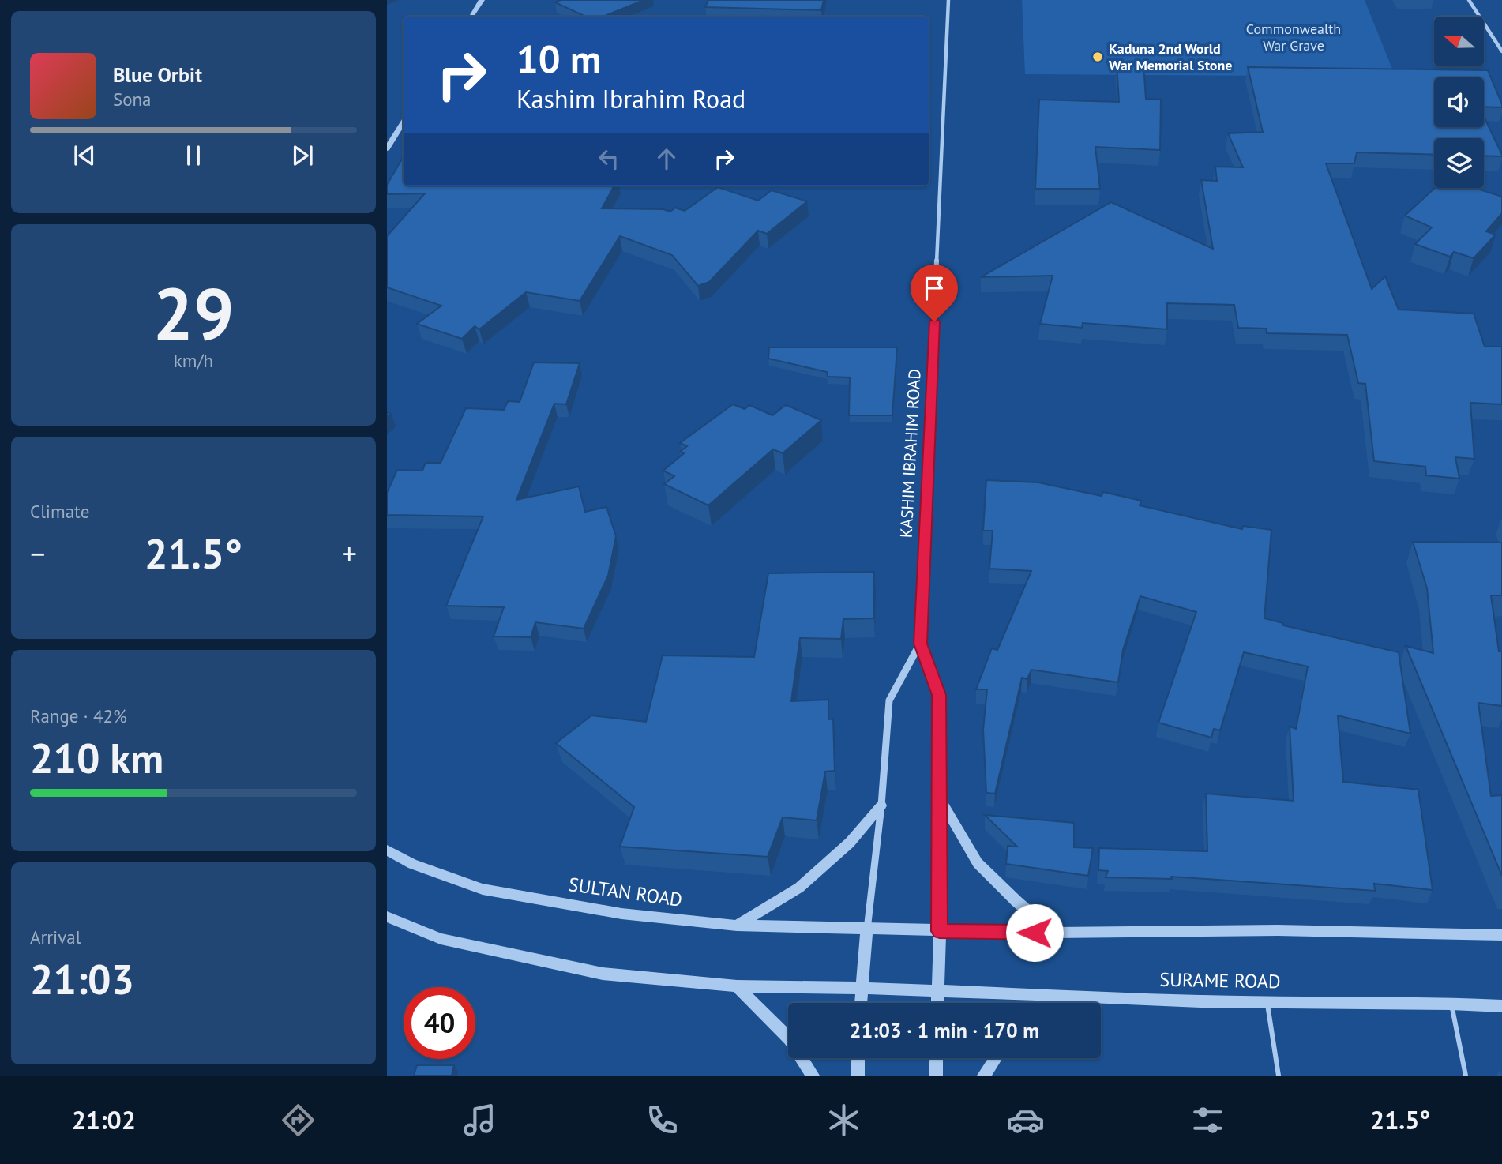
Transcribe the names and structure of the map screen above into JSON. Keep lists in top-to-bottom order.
{
  "streets": {
    "street": ["KASHIM IBRAHIM ROAD", "SULTAN ROAD", "SURAME ROAD"]
  },
  "crossings": [
    ["KASHIM IBRAHIM ROAD", "SULTAN ROAD"],
    ["KASHIM IBRAHIM ROAD", "SURAME ROAD"]
  ],
  "parks": ["Commonwealth War Grave"],
  "places": ["Kaduna 2nd World War Memorial Stone"],
  "north": "left",
  "page": {
    "turn": ["10 m", "Kashim Ibrahim Road"],
    "song": ["Blue Orbit", "Sona"],
    "tile": [
      ["29", "km/h"],
      "Climate",
      ["Range · 42%", "210 km"],
      ["Arrival", "21:03"]
    ],
    "heat": ["−", "21.5°", "+"],
    "limit": "40",
    "trip": "21:03 · 1 min · 170 m",
    "tabs": ["21:02", "21.5°"]
  }
}
